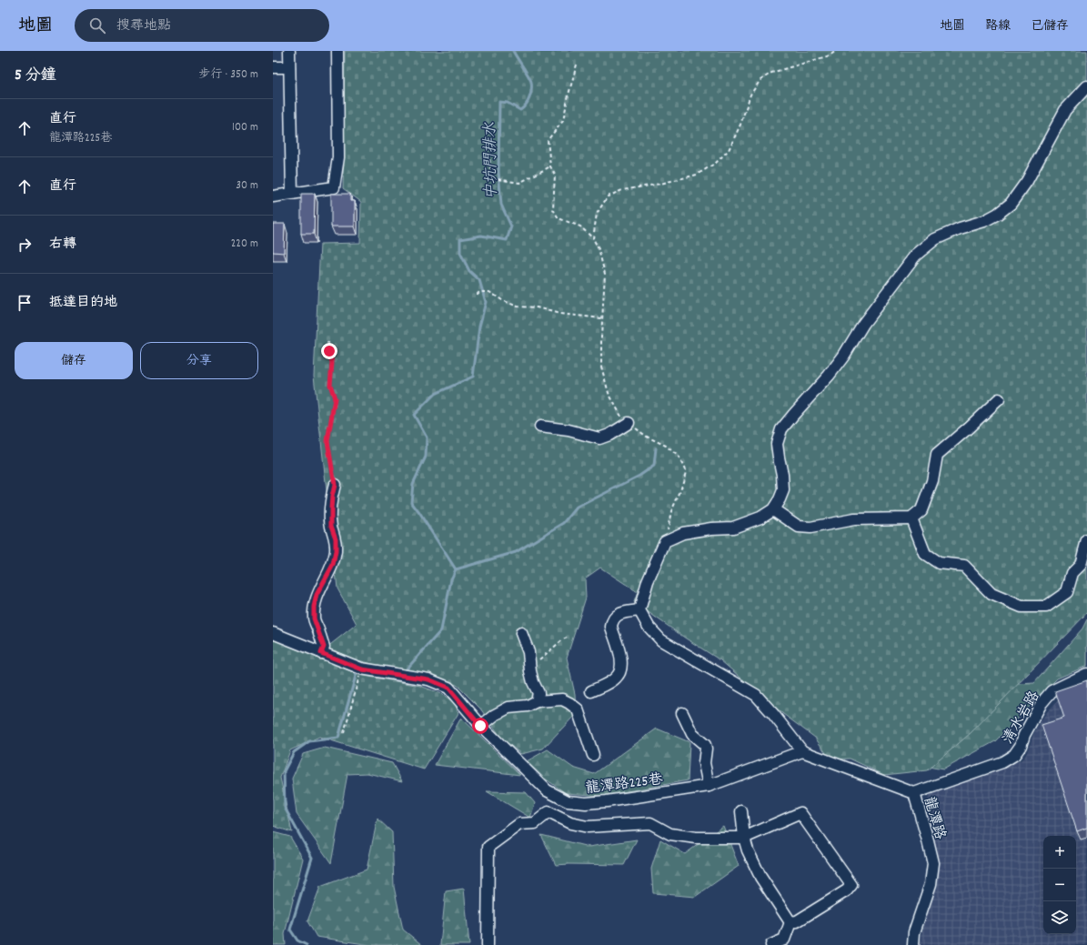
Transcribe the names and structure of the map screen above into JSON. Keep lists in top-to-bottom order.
{
  "streets": {
    "street": ["清水岩路", "龍潭路225巷", "龍潭路"]
  },
  "crossings": [
    ["清水岩路", "龍潭路"],
    ["龍潭路225巷", "龍潭路"]
  ],
  "water": ["中坑門排水"],
  "page": {
    "header": "地圖",
    "search": "搜尋地點",
    "nav": ["地圖", "路線", "已儲存"],
    "heading": ["5 分鐘", "步行 · 350 m"],
    "list": [
      ["直行", "龍潭路225巷", "100 m"],
      ["直行", "30 m"],
      ["右轉", "220 m"],
      "抵達目的地"
    ],
    "buttons": ["儲存", "分享"],
    "map_buttons": ["+", "−"]
  }
}
